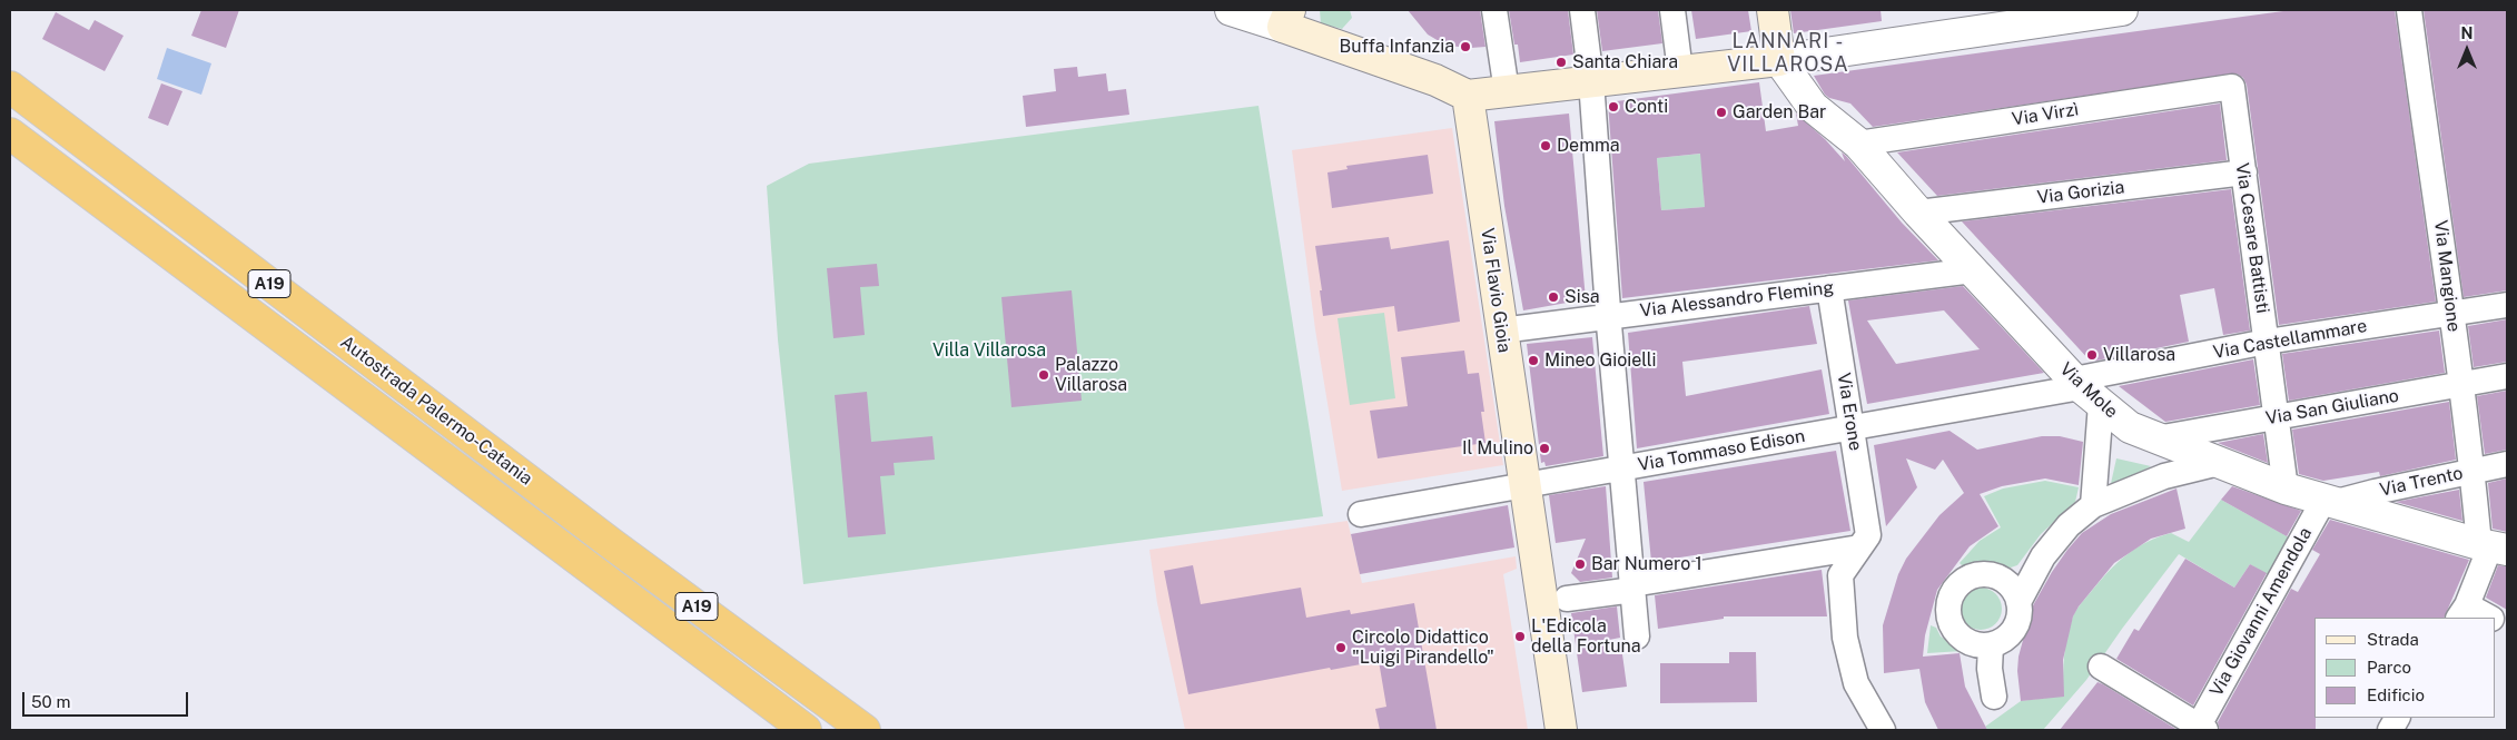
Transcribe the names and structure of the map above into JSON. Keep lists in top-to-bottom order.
{
  "streets": {
    "highway": ["A19", "Autostrada Palermo-Catania"],
    "main road": ["Via Flavio Gioia"],
    "street": [
      "Via Virzì",
      "Via Gorizia",
      "Via Cesare Battisti",
      "Via Mangione",
      "Via Alessandro Fleming",
      "Via Castellammare",
      "Via Mole",
      "Via San Giuliano",
      "Via Erone",
      "Via Tommaso Edison",
      "Via Trento",
      "Via Giovanni Amendola"
    ]
  },
  "crossings": [
    ["Via Virzì", "Via Cesare Battisti"],
    ["Via Virzì", "Via Mole"],
    ["Via Gorizia", "Via Cesare Battisti"],
    ["Via Gorizia", "Via Mole"],
    ["Via Cesare Battisti", "Via Castellammare"],
    ["Via Cesare Battisti", "Via Mole"],
    ["Via Cesare Battisti", "Via San Giuliano"],
    ["Via Mangione", "Via Castellammare"],
    ["Via Mangione", "Via Mole"],
    ["Via Mangione", "Via San Giuliano"],
    ["Via Mangione", "Via Trento"],
    ["Via Flavio Gioia", "Via Alessandro Fleming"],
    ["Via Flavio Gioia", "Via Tommaso Edison"],
    ["Via Alessandro Fleming", "Via Mole"],
    ["Via Alessandro Fleming", "Via Erone"],
    ["Via Castellammare", "Via Mole"],
    ["Via Castellammare", "Via Tommaso Edison"],
    ["Via Mole", "Via San Giuliano"],
    ["Via Mole", "Via Tommaso Edison"],
    ["Via Mole", "Via Trento"],
    ["Via Mole", "Via Giovanni Amendola"],
    ["Via Erone", "Via Tommaso Edison"],
    ["Via Trento", "Via Giovanni Amendola"]
  ],
  "districts": ["LANNARI - VILLAROSA"],
  "parks": ["Villa Villarosa"],
  "places": [
    "Buffa Infanzia",
    "Santa Chiara",
    "Conti",
    "Garden Bar",
    "Demma",
    "Sisa",
    "Villarosa",
    "Mineo Gioielli",
    "Palazzo Villarosa",
    "Il Mulino",
    "Bar Numero 1",
    "L'Edicola della Fortuna",
    "Circolo Didattico \"Luigi Pirandello\""
  ],
  "legend": ["Strada", "Parco", "Edificio"],
  "scale_bar": "50 m",
  "north": "top"
}
